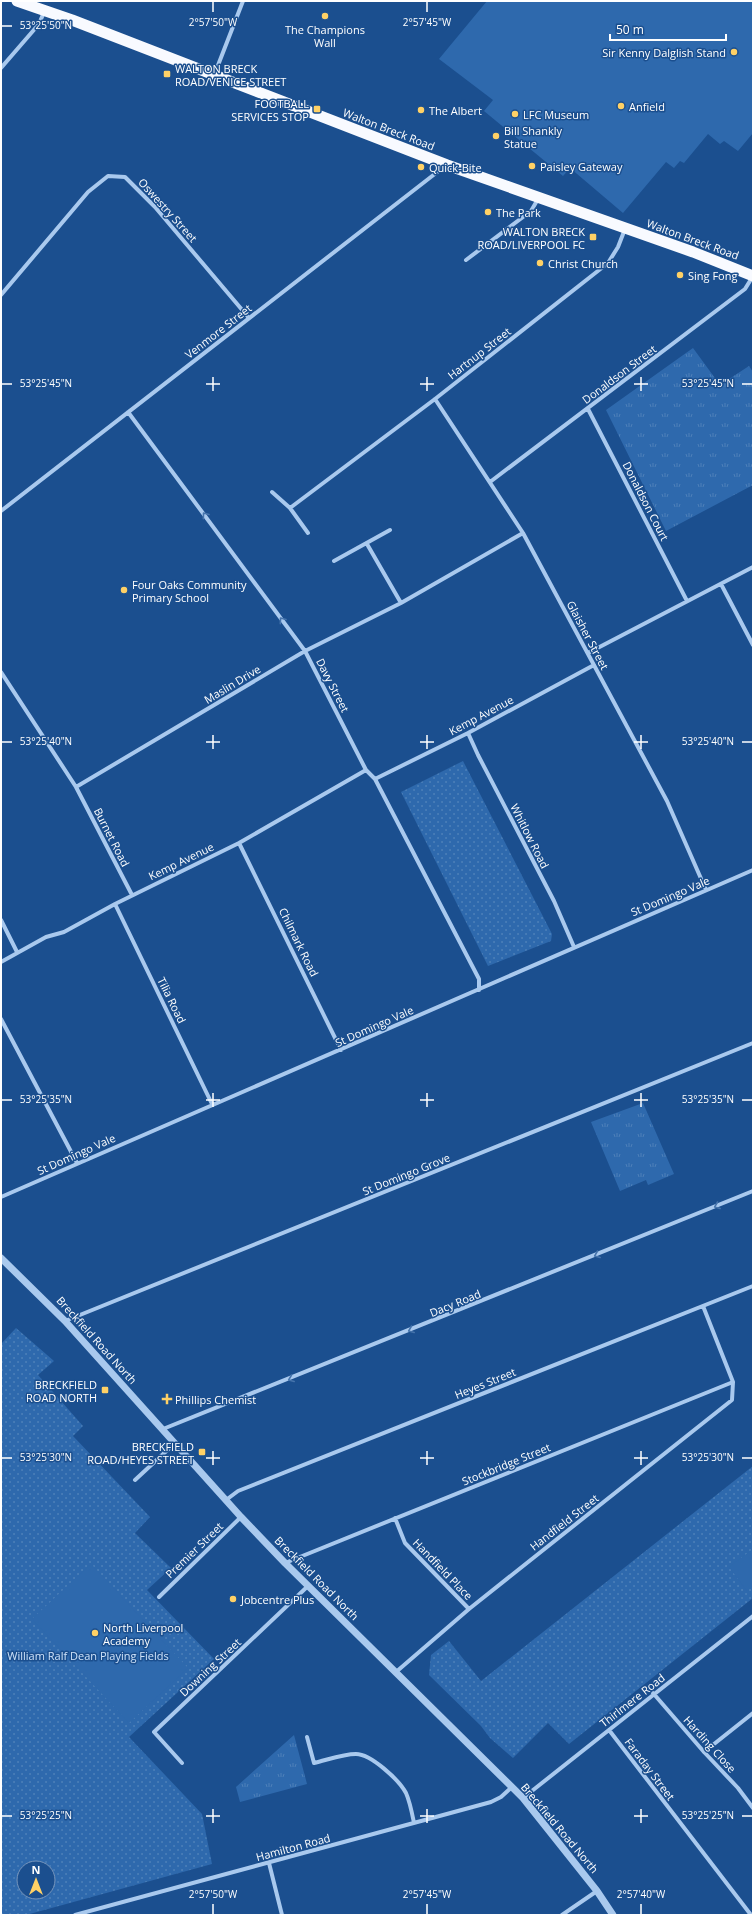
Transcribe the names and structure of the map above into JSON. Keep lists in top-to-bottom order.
{
  "streets": {
    "highway": ["Walton Breck Road"],
    "street": [
      "Oswestry Street",
      "Venmore Street",
      "Hartnup Street",
      "Donaldson Street",
      "Donaldson Court",
      "Glaisher Street",
      "Maslin Drive",
      "Davy Street",
      "Kemp Avenue",
      "Whitlow Road",
      "Burnet Road",
      "St Domingo Vale",
      "Chilmark Road",
      "Tilia Road",
      "St Domingo Grove",
      "Dacy Road",
      "Breckfield Road North",
      "Heyes Street",
      "Stockbridge Street",
      "Handfield Street",
      "Premier Street",
      "Handfield Place",
      "Downing Street",
      "Thirlmere Road",
      "Harding Close",
      "Faraday Street",
      "Hamilton Road"
    ]
  },
  "crossings": [
    ["Walton Breck Road", "Venmore Street"],
    ["Walton Breck Road", "Hartnup Street"],
    ["Walton Breck Road", "Donaldson Street"],
    ["Oswestry Street", "Venmore Street"],
    ["Venmore Street", "Davy Street"],
    ["Hartnup Street", "Glaisher Street"],
    ["Donaldson Street", "Donaldson Court"],
    ["Donaldson Street", "Glaisher Street"],
    ["Glaisher Street", "Maslin Drive"],
    ["Glaisher Street", "Kemp Avenue"],
    ["Glaisher Street", "St Domingo Vale"],
    ["Maslin Drive", "Davy Street"],
    ["Maslin Drive", "Burnet Road"],
    ["Davy Street", "Kemp Avenue"],
    ["Davy Street", "St Domingo Vale"],
    ["Kemp Avenue", "Whitlow Road"],
    ["Kemp Avenue", "Burnet Road"],
    ["Kemp Avenue", "Chilmark Road"],
    ["Kemp Avenue", "Tilia Road"],
    ["Whitlow Road", "St Domingo Vale"],
    ["St Domingo Vale", "Chilmark Road"],
    ["St Domingo Vale", "Tilia Road"],
    ["St Domingo Grove", "Breckfield Road North"],
    ["Dacy Road", "Breckfield Road North"],
    ["Breckfield Road North", "Heyes Street"],
    ["Breckfield Road North", "Stockbridge Street"],
    ["Breckfield Road North", "Handfield Street"],
    ["Breckfield Road North", "Premier Street"],
    ["Breckfield Road North", "Downing Street"],
    ["Breckfield Road North", "Thirlmere Road"],
    ["Breckfield Road North", "Hamilton Road"],
    ["Stockbridge Street", "Handfield Street"],
    ["Stockbridge Street", "Handfield Place"],
    ["Handfield Street", "Handfield Place"],
    ["Thirlmere Road", "Harding Close"],
    ["Thirlmere Road", "Faraday Street"]
  ],
  "one_way": ["Davy Street", "Dacy Road"],
  "parks": ["William Ralf Dean Playing Fields"],
  "places": {
    "other": [
      "The Champions Wall",
      "Sir Kenny Dalglish Stand",
      "Anfield",
      "The Albert",
      "LFC Museum",
      "Bill Shankly Statue",
      "Paisley Gateway",
      "Quick-Bite",
      "The Park",
      "Christ Church",
      "Sing Fong",
      "Four Oaks Community Primary School",
      "Jobcentre Plus",
      "North Liverpool Academy"
    ],
    "transit": [
      "WALTON BRECK ROAD/VENICE STREET",
      "FOOTBALL SERVICES STOP",
      "WALTON BRECK ROAD/LIVERPOOL FC",
      "BRECKFIELD ROAD NORTH",
      "BRECKFIELD ROAD/HEYES STREET"
    ],
    "health": ["Phillips Chemist"]
  },
  "scale_bar": "50 m",
  "north": "top",
  "coordinates": [
    "2°57'50\"W",
    "2°57'45\"W",
    "53°25'50\"N",
    "53°25'45\"N",
    "53°25'40\"N",
    "53°25'35\"N",
    "53°25'30\"N",
    "53°25'25\"N",
    "2°57'40\"W"
  ]
}
